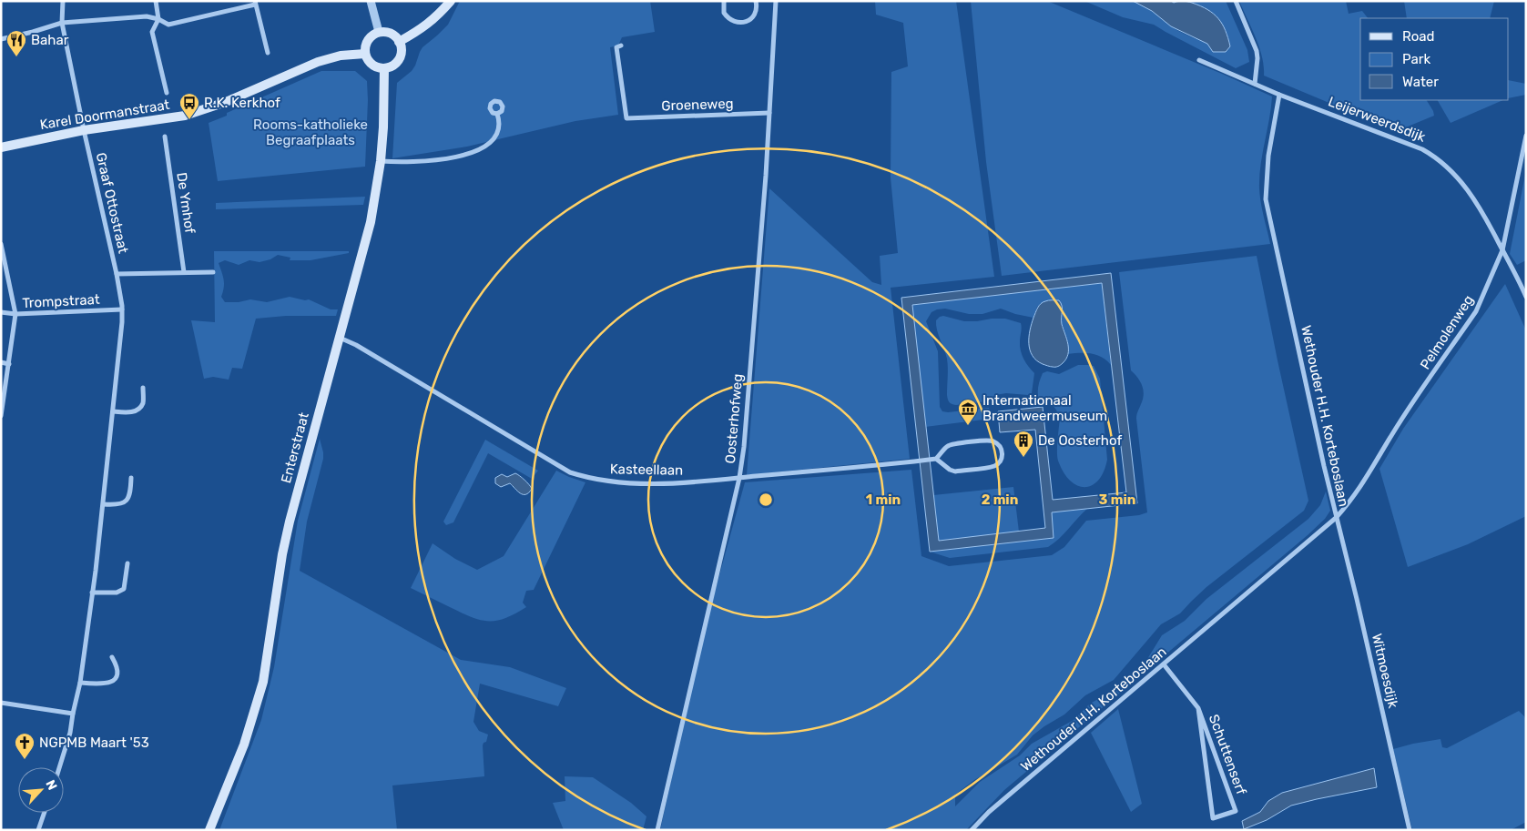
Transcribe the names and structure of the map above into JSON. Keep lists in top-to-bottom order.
{
  "streets": {
    "main road": ["Karel Doormanstraat", "Enterstraat"],
    "street": [
      "Groeneweg",
      "Leijerweerdsdijk",
      "Graaf Ottostraat",
      "De Ymhof",
      "Trompstraat",
      "Pelmolenweg",
      "Wethouder H.H. Korteboslaan",
      "Oosterhofweg",
      "Kasteellaan",
      "Witmoesdijk",
      "Schuttenserf"
    ]
  },
  "crossings": [
    ["Groeneweg", "Oosterhofweg"],
    ["Karel Doormanstraat", "Graaf Ottostraat"],
    ["Karel Doormanstraat", "Enterstraat"],
    ["Leijerweerdsdijk", "Pelmolenweg"],
    ["Leijerweerdsdijk", "Wethouder H.H. Korteboslaan"],
    ["Graaf Ottostraat", "Trompstraat"],
    ["Pelmolenweg", "Wethouder H.H. Korteboslaan"],
    ["Pelmolenweg", "Witmoesdijk"],
    ["Wethouder H.H. Korteboslaan", "Witmoesdijk"],
    ["Wethouder H.H. Korteboslaan", "Schuttenserf"],
    ["Oosterhofweg", "Kasteellaan"],
    ["Enterstraat", "Kasteellaan"]
  ],
  "parks": ["Rooms-katholieke Begraafplaats"],
  "places": {
    "restaurant": ["Bahar"],
    "bus stop": ["R.K. Kerkhof"],
    "museum": ["Internationaal Brandweermuseum"],
    "building": ["De Oosterhof"],
    "church": ["NGPMB Maart '53"]
  },
  "legend": ["Road", "Park", "Water"],
  "north": "top right",
  "rings": ["1 min", "2 min", "3 min"]
}
